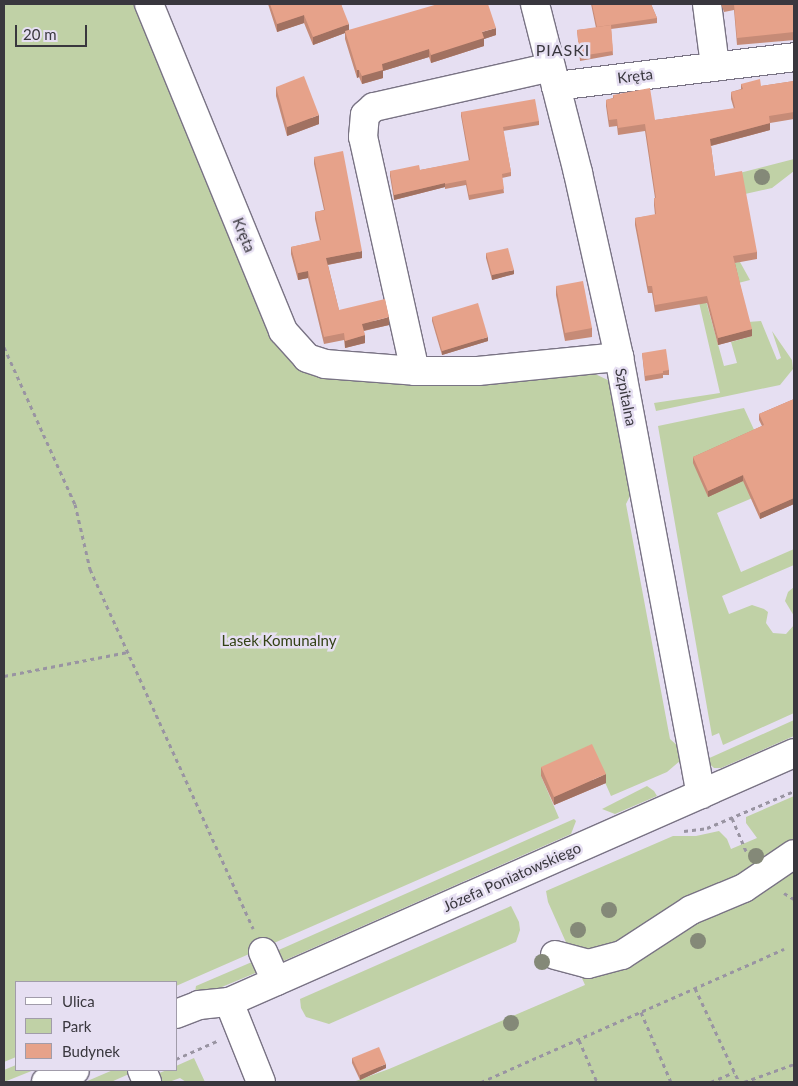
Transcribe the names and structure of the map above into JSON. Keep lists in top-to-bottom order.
{
  "streets": {
    "street": ["Kręta", "Szpitalna", "Józefa Poniatowskiego"]
  },
  "crossings": [
    ["Kręta", "Szpitalna"],
    ["Szpitalna", "Józefa Poniatowskiego"]
  ],
  "districts": ["PIASKI"],
  "parks": ["Lasek Komunalny"],
  "legend": ["Ulica", "Park", "Budynek"],
  "scale_bar": "20 m"
}
